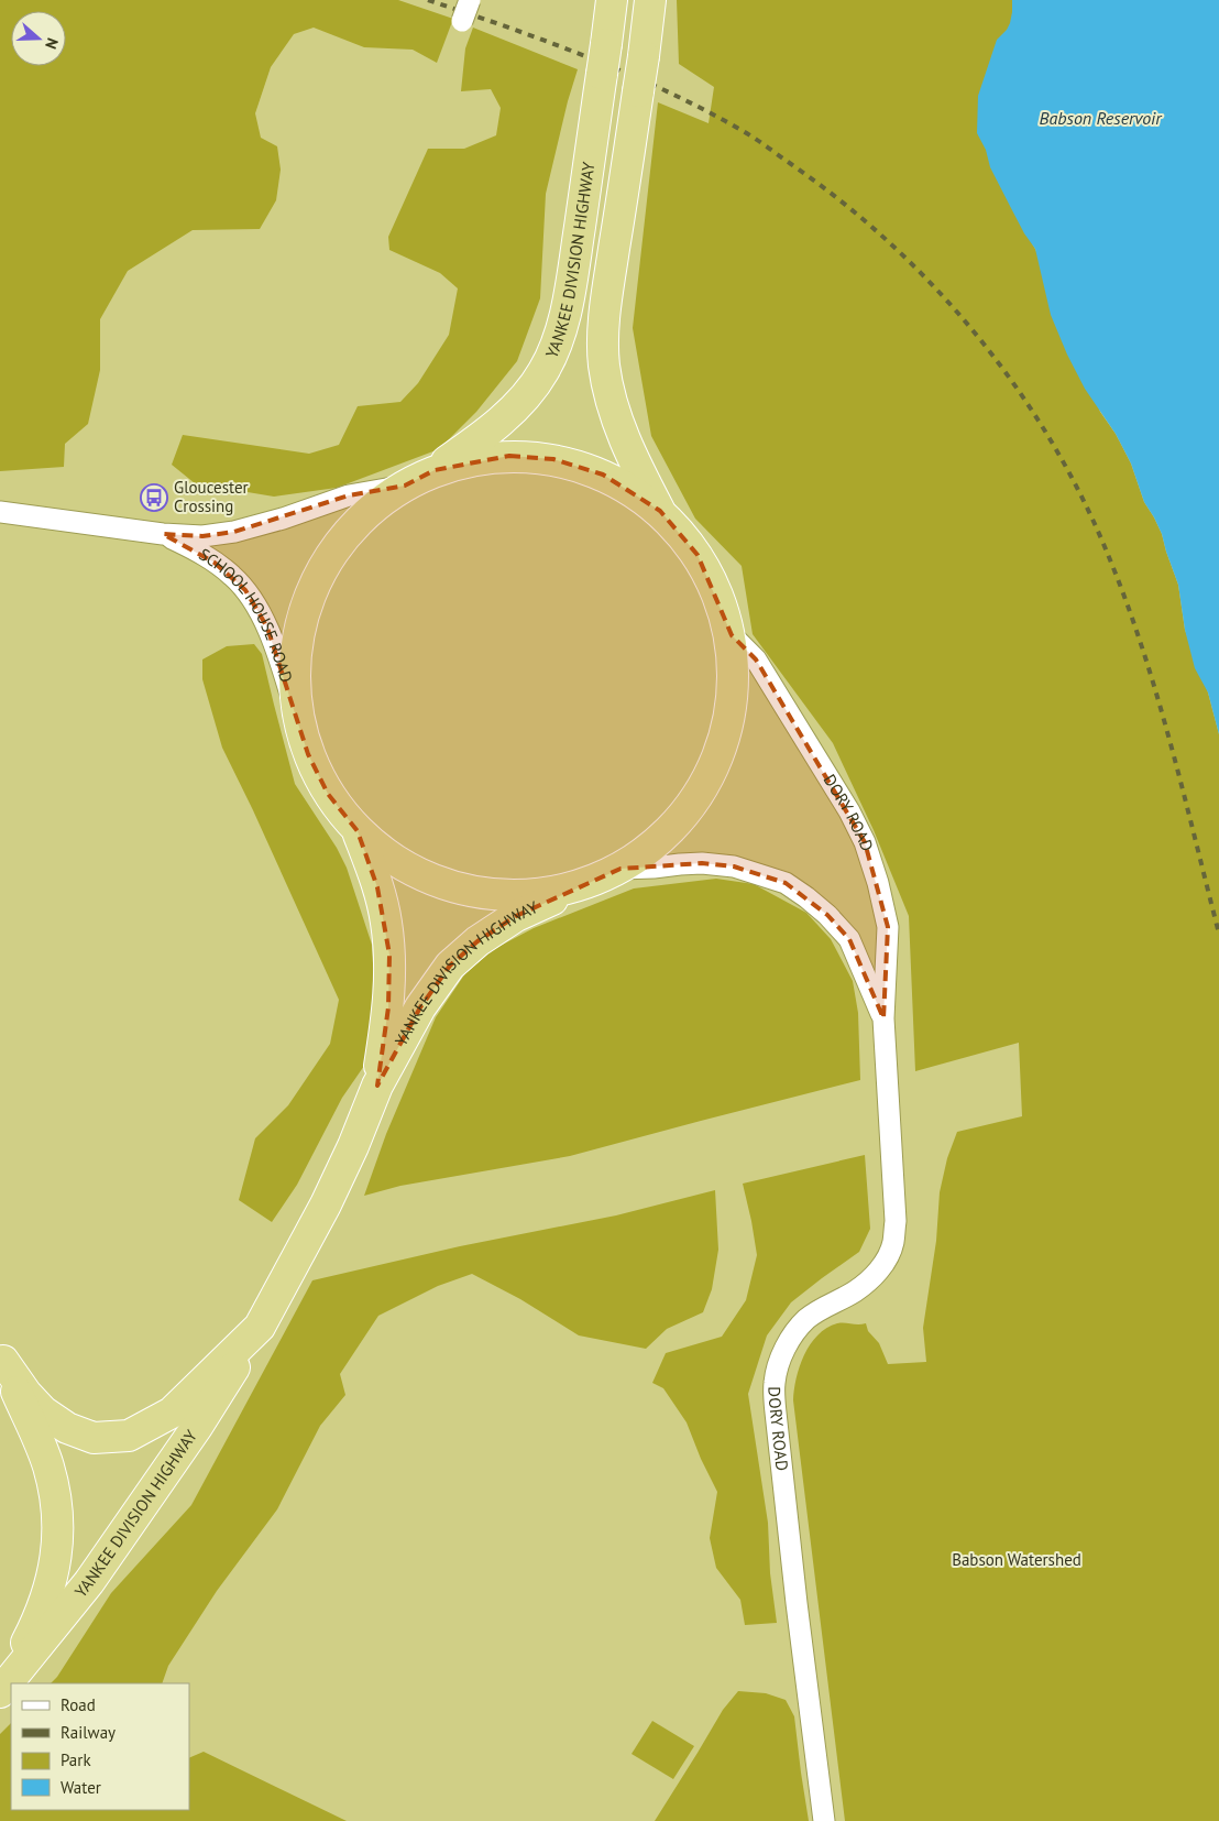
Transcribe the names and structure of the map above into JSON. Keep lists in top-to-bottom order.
{
  "streets": {
    "highway": ["YANKEE DIVISION HIGHWAY"],
    "street": ["SCHOOL HOUSE ROAD", "DORY ROAD"]
  },
  "water": ["Babson Reservoir"],
  "parks": ["Babson Watershed"],
  "places": {
    "bus stop": ["Gloucester Crossing"]
  },
  "legend": [
    "Road",
    "Railway",
    "Park",
    "Water"
  ],
  "north": "right"
}
